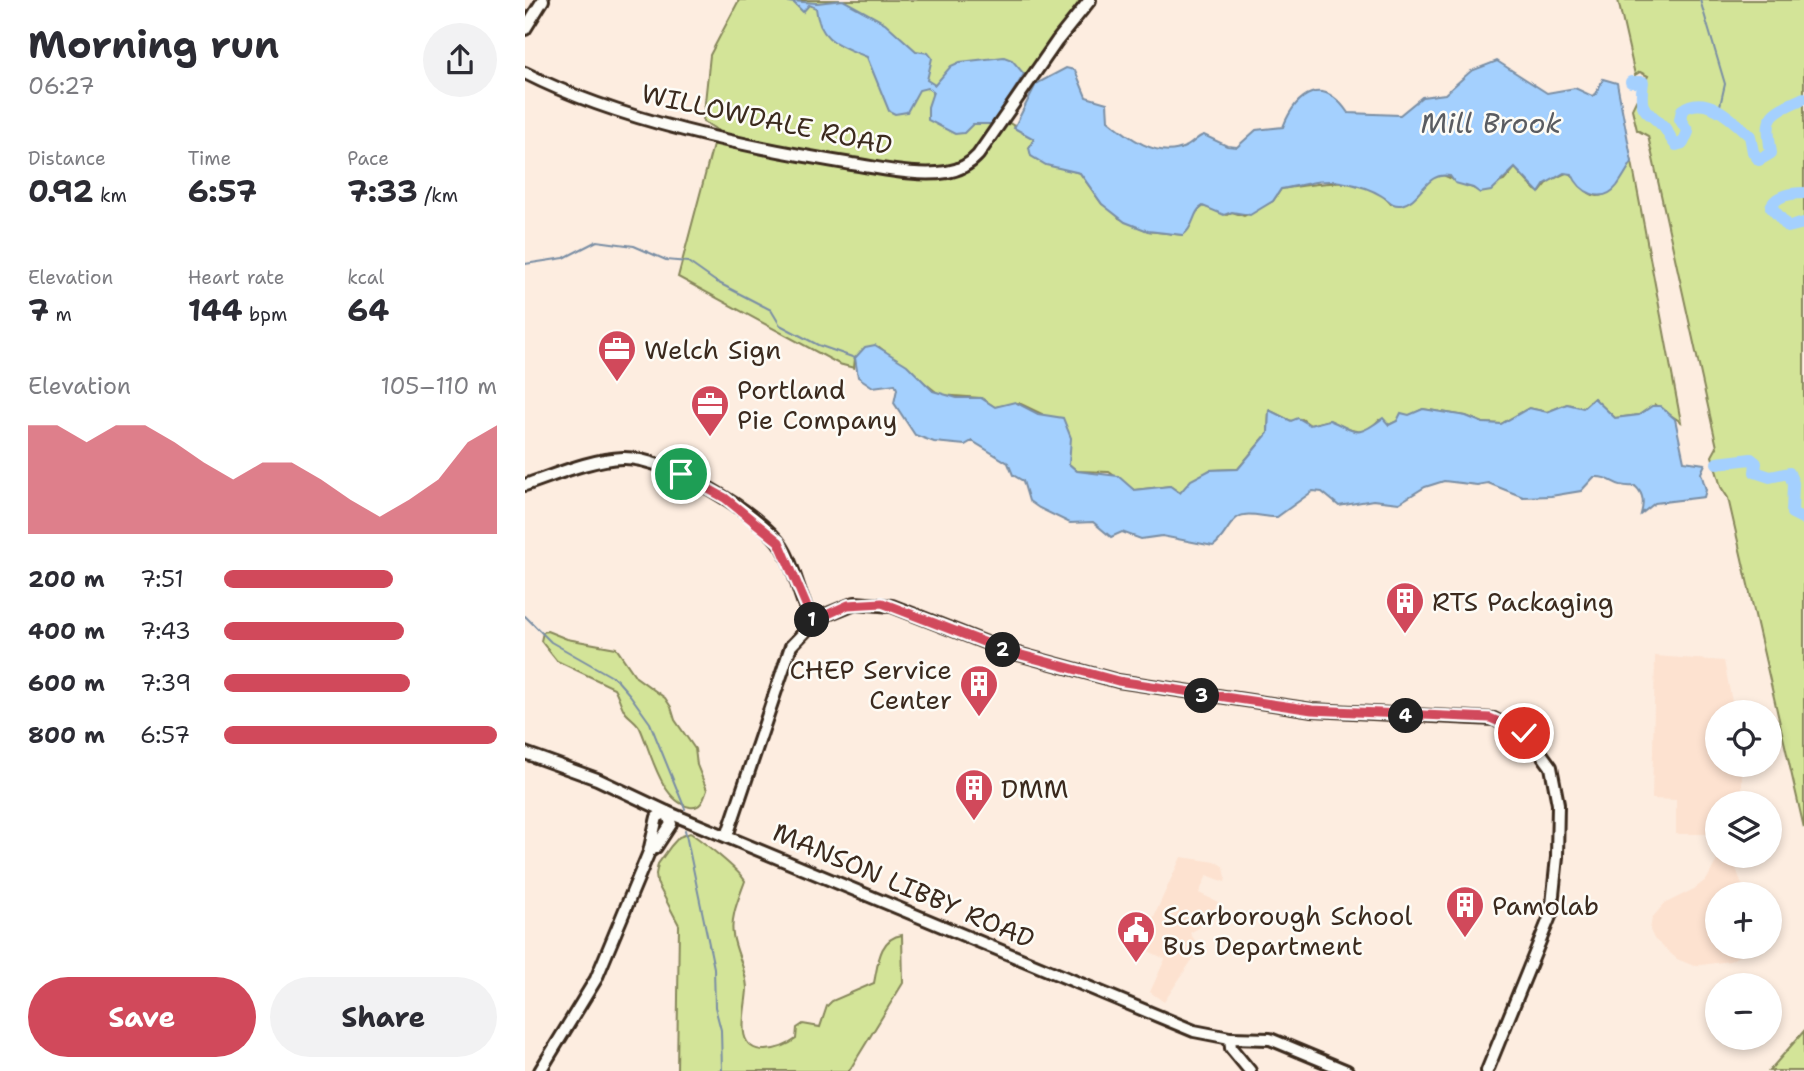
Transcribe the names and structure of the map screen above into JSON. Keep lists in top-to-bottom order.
{
  "streets": {
    "street": ["WILLOWDALE ROAD", "MANSON LIBBY ROAD"]
  },
  "water": ["Mill Brook"],
  "places": {
    "office": ["Welch Sign", "Portland Pie Company"],
    "building": [
      "RTS Packaging",
      "CHEP Service Center",
      "DMM",
      "Pamolab"
    ],
    "public building": ["Scarborough School Bus Department"]
  },
  "page": {
    "heading": ["Morning run", "06:27"],
    "stats": [
      ["Distance", "0.92 km"],
      ["Time", "6:57"],
      ["Pace", "7:33 /km"],
      ["Elevation", "7 m"],
      ["Heart rate", "144 bpm"],
      ["kcal", "64"]
    ],
    "chart": ["Elevation", "105–110 m"],
    "list": [
      {
        "name": "200 m",
        "note": "7:51"
      },
      {
        "name": "400 m",
        "note": "7:43"
      },
      {
        "name": "600 m",
        "note": "7:39"
      },
      {
        "name": "800 m",
        "note": "6:57"
      }
    ],
    "pins": [
      "1",
      "2",
      "3",
      "4"
    ],
    "map_buttons": ["+", "−"],
    "buttons": ["Save", "Share"]
  }
}
